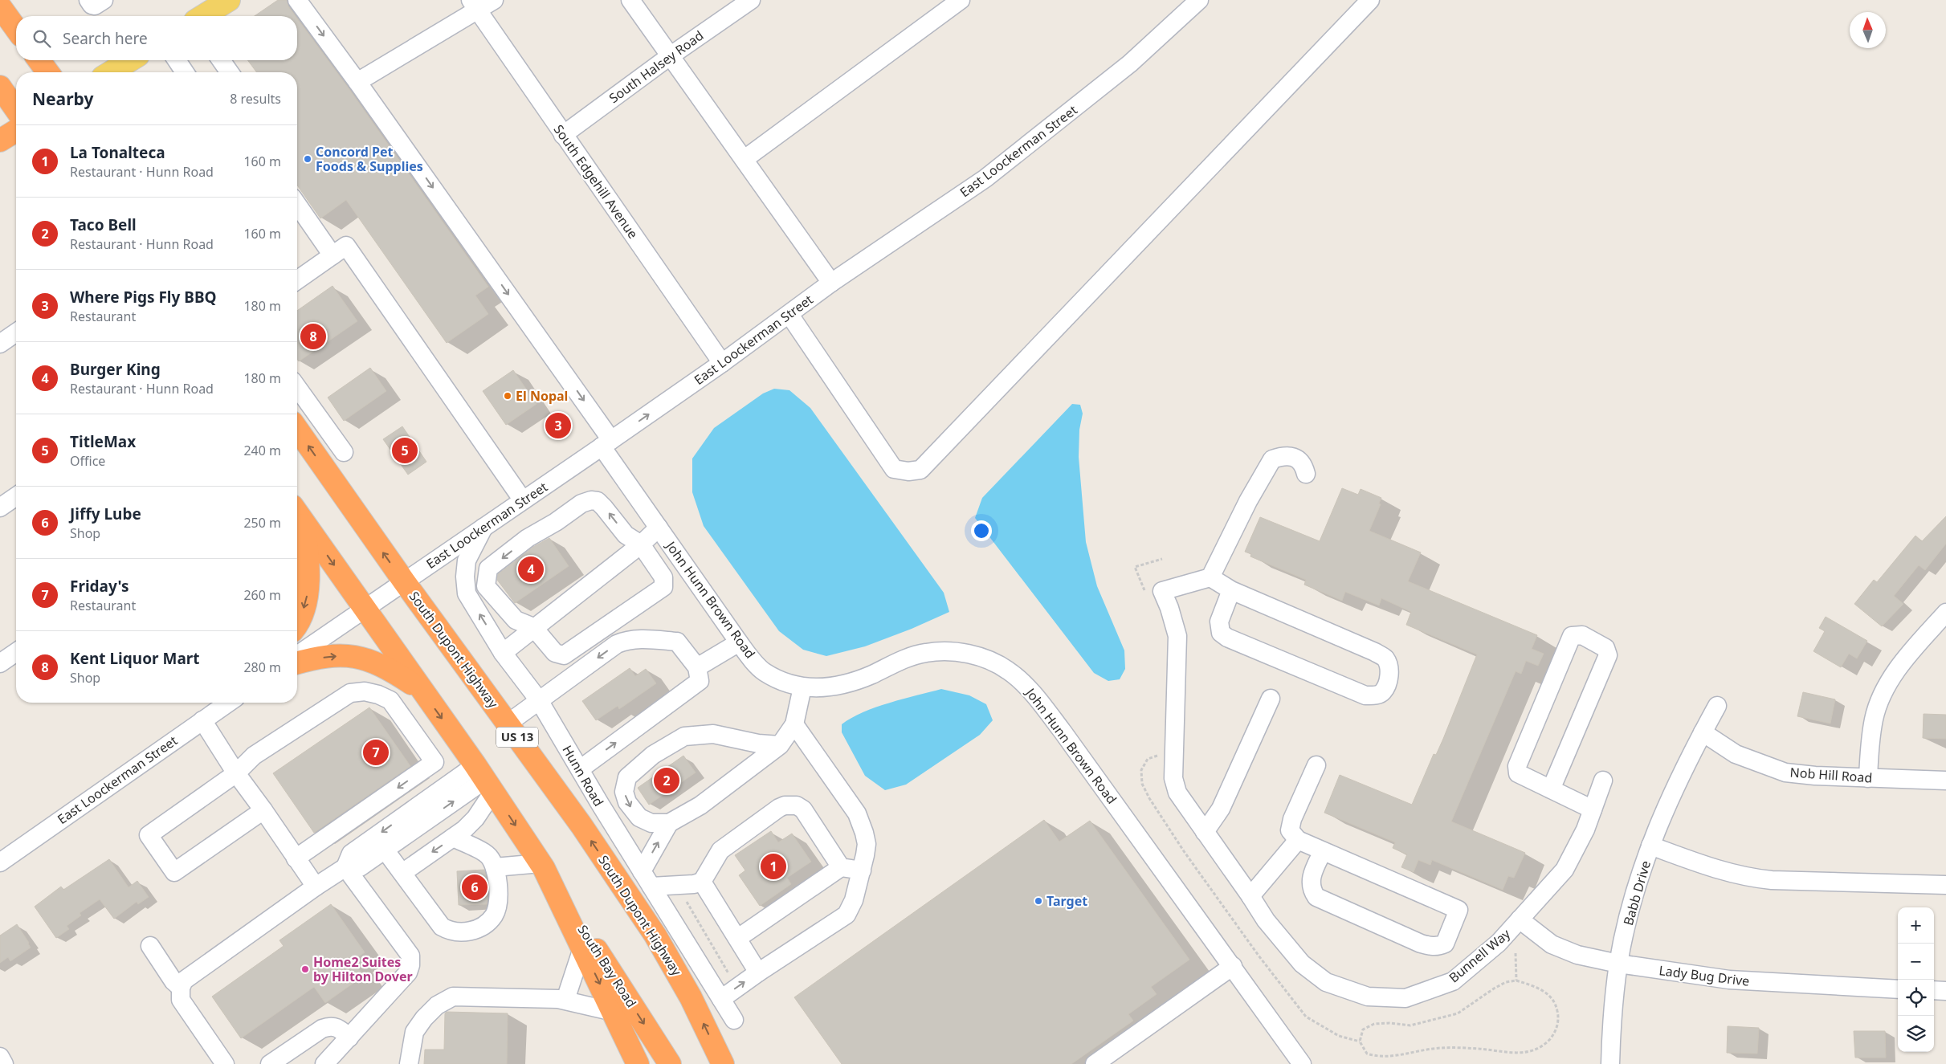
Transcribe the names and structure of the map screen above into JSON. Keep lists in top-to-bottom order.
{
  "streets": {
    "highway": ["South Dupont Highway", "US 13", "South Bay Road"],
    "street": [
      "South Halsey Road",
      "East Loockerman Street",
      "South Edgehill Avenue",
      "John Hunn Brown Road",
      "Nob Hill Road",
      "Hunn Road",
      "Babb Drive",
      "Bunnell Way",
      "Lady Bug Drive"
    ]
  },
  "crossings": [
    ["South Halsey Road", "South Edgehill Avenue"],
    ["East Loockerman Street", "South Edgehill Avenue"],
    ["East Loockerman Street", "John Hunn Brown Road"],
    ["East Loockerman Street", "South Dupont Highway"],
    ["East Loockerman Street", "Hunn Road"],
    ["Nob Hill Road", "Babb Drive"],
    ["Babb Drive", "Lady Bug Drive"],
    ["Bunnell Way", "Lady Bug Drive"]
  ],
  "places": [
    "Concord Pet Foods & Supplies",
    "El Nopal",
    "Target",
    "Home2 Suites by Hilton Dover"
  ],
  "north": "top",
  "page": {
    "search": "Search here",
    "heading": ["Nearby", "8 results"],
    "list": [
      {
        "mark": "1",
        "name": "La Tonalteca",
        "note": "Restaurant · Hunn Road",
        "value": "160 m"
      },
      {
        "mark": "2",
        "name": "Taco Bell",
        "note": "Restaurant · Hunn Road",
        "value": "160 m"
      },
      {
        "mark": "3",
        "name": "Where Pigs Fly BBQ",
        "note": "Restaurant",
        "value": "180 m"
      },
      {
        "mark": "4",
        "name": "Burger King",
        "note": "Restaurant · Hunn Road",
        "value": "180 m"
      },
      {
        "mark": "5",
        "name": "TitleMax",
        "note": "Office",
        "value": "240 m"
      },
      {
        "mark": "6",
        "name": "Jiffy Lube",
        "note": "Shop",
        "value": "250 m"
      },
      {
        "mark": "7",
        "name": "Friday's",
        "note": "Restaurant",
        "value": "260 m"
      },
      {
        "mark": "8",
        "name": "Kent Liquor Mart",
        "note": "Shop",
        "value": "280 m"
      }
    ],
    "pins": [
      "8",
      "3",
      "5",
      "4",
      "7",
      "2",
      "1",
      "6"
    ],
    "map_buttons": ["+", "−"]
  }
}
